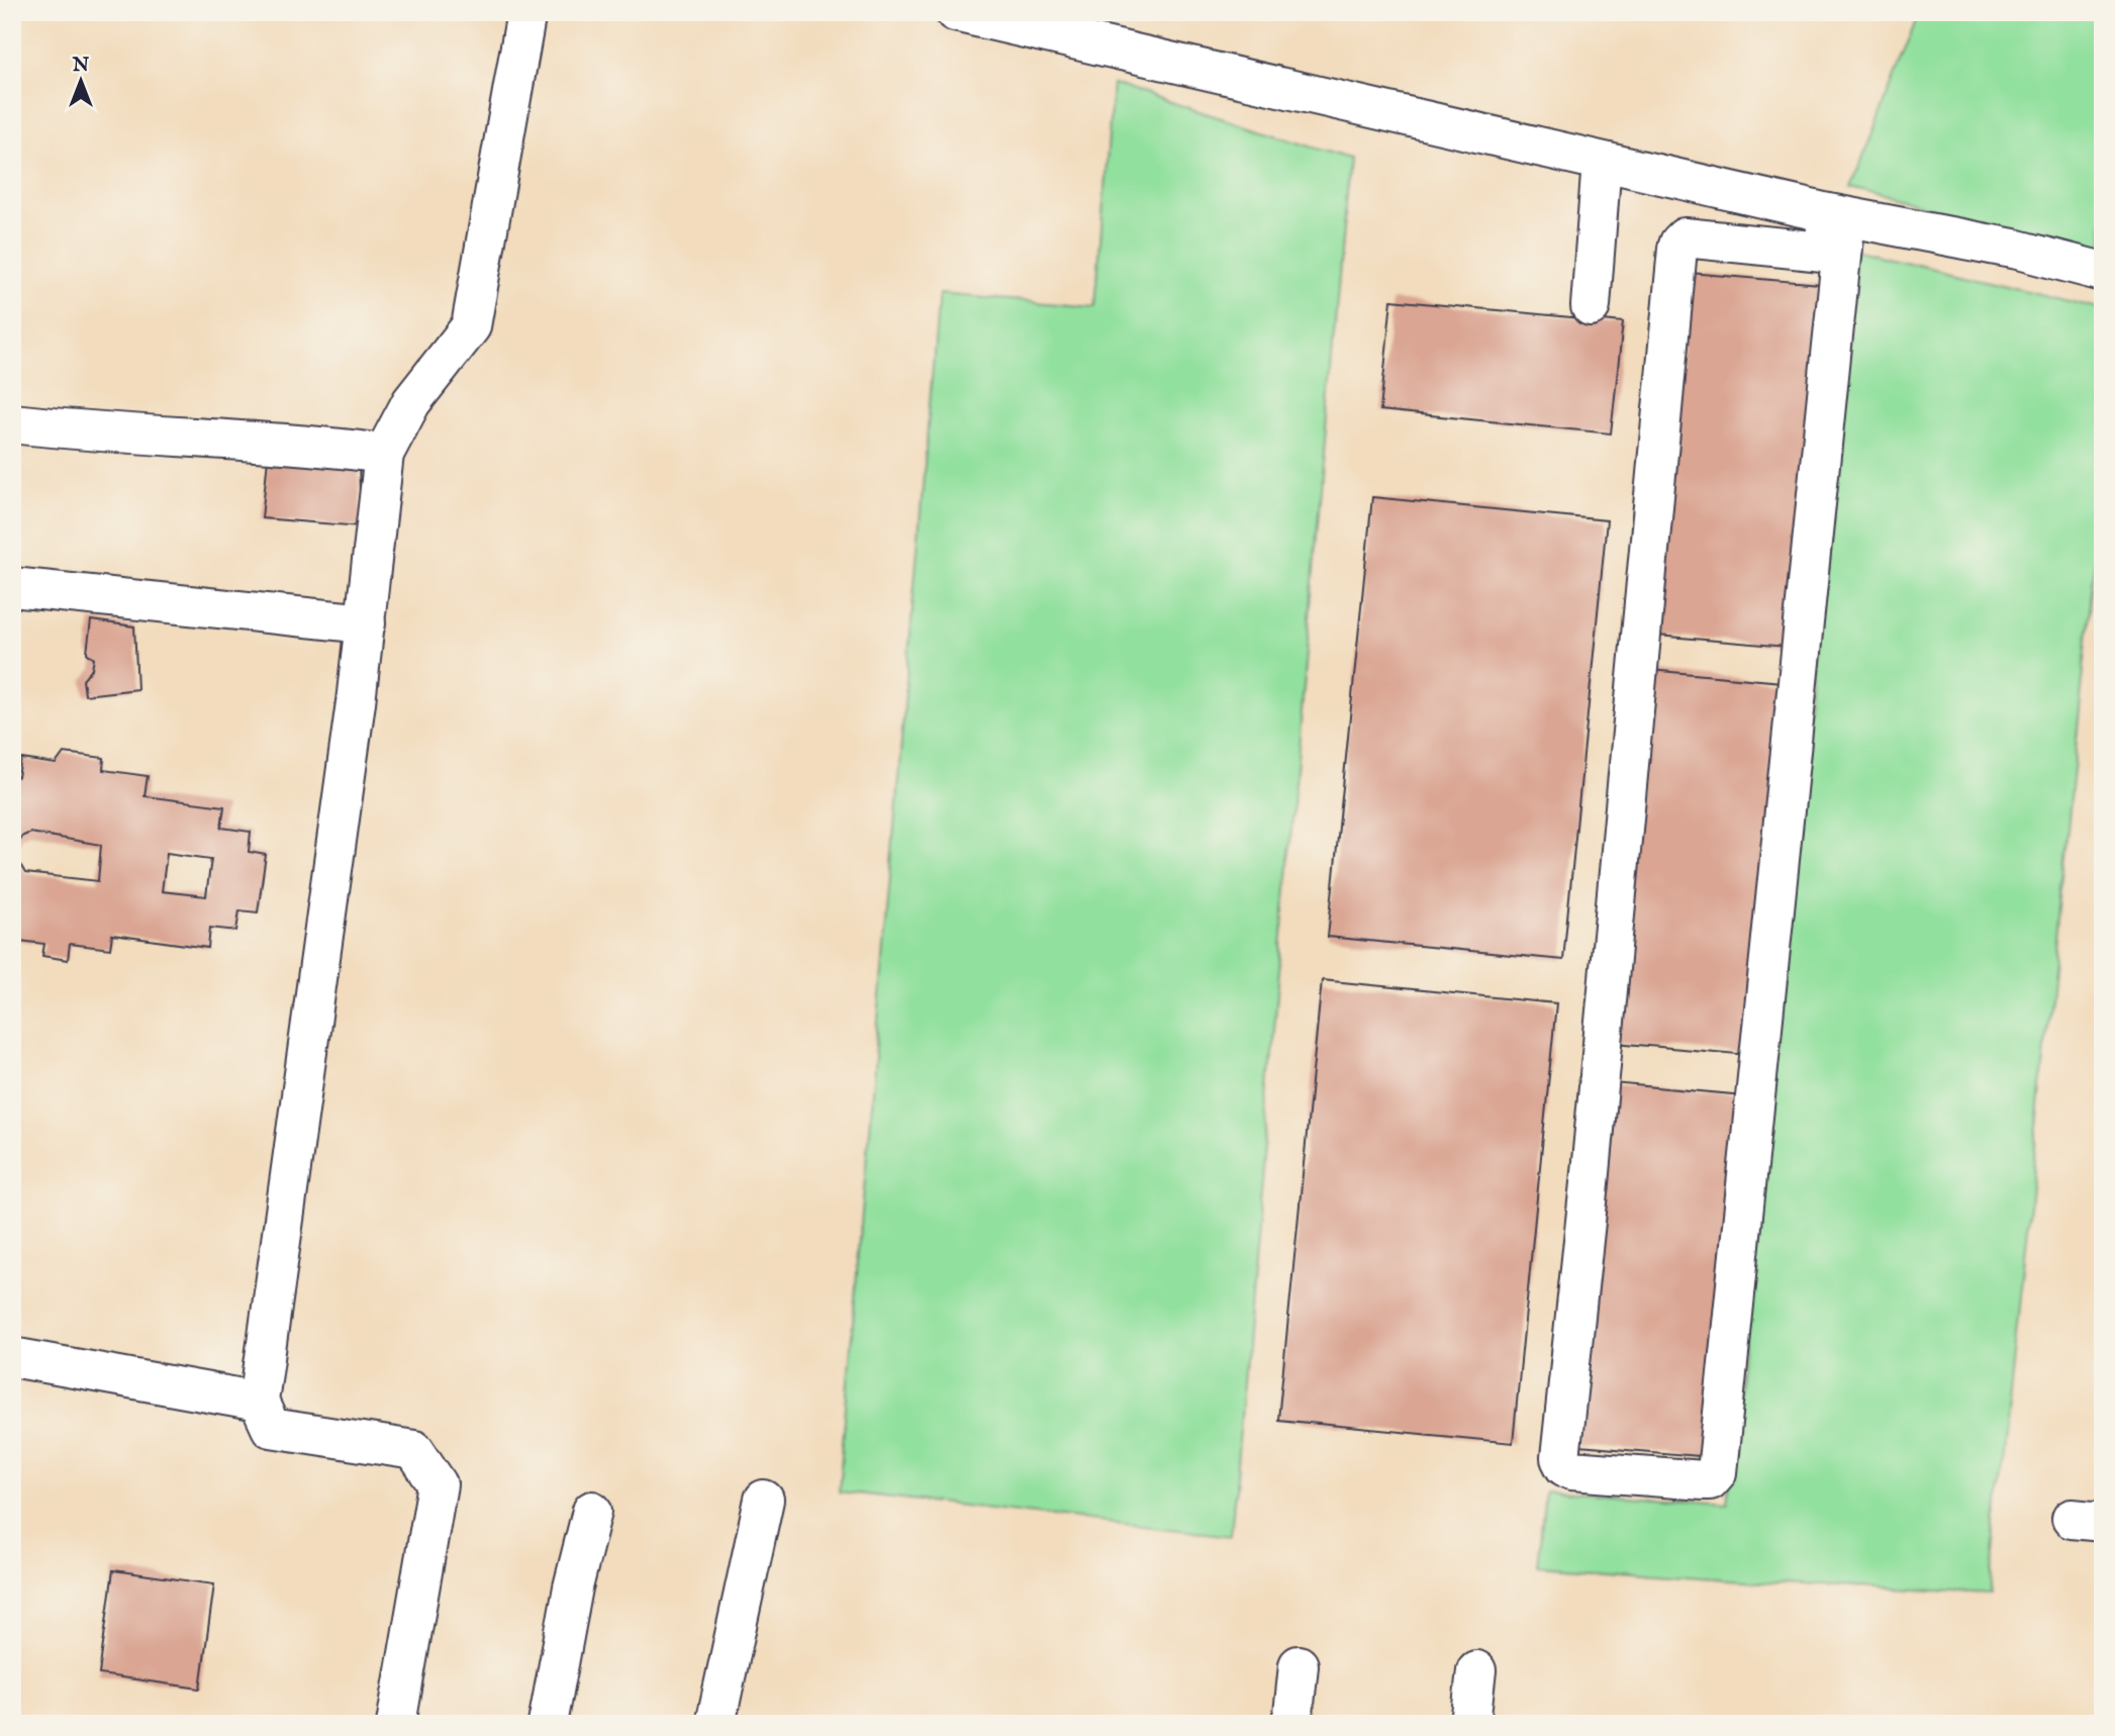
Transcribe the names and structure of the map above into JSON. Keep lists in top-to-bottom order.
{
  "north": "top"
}
